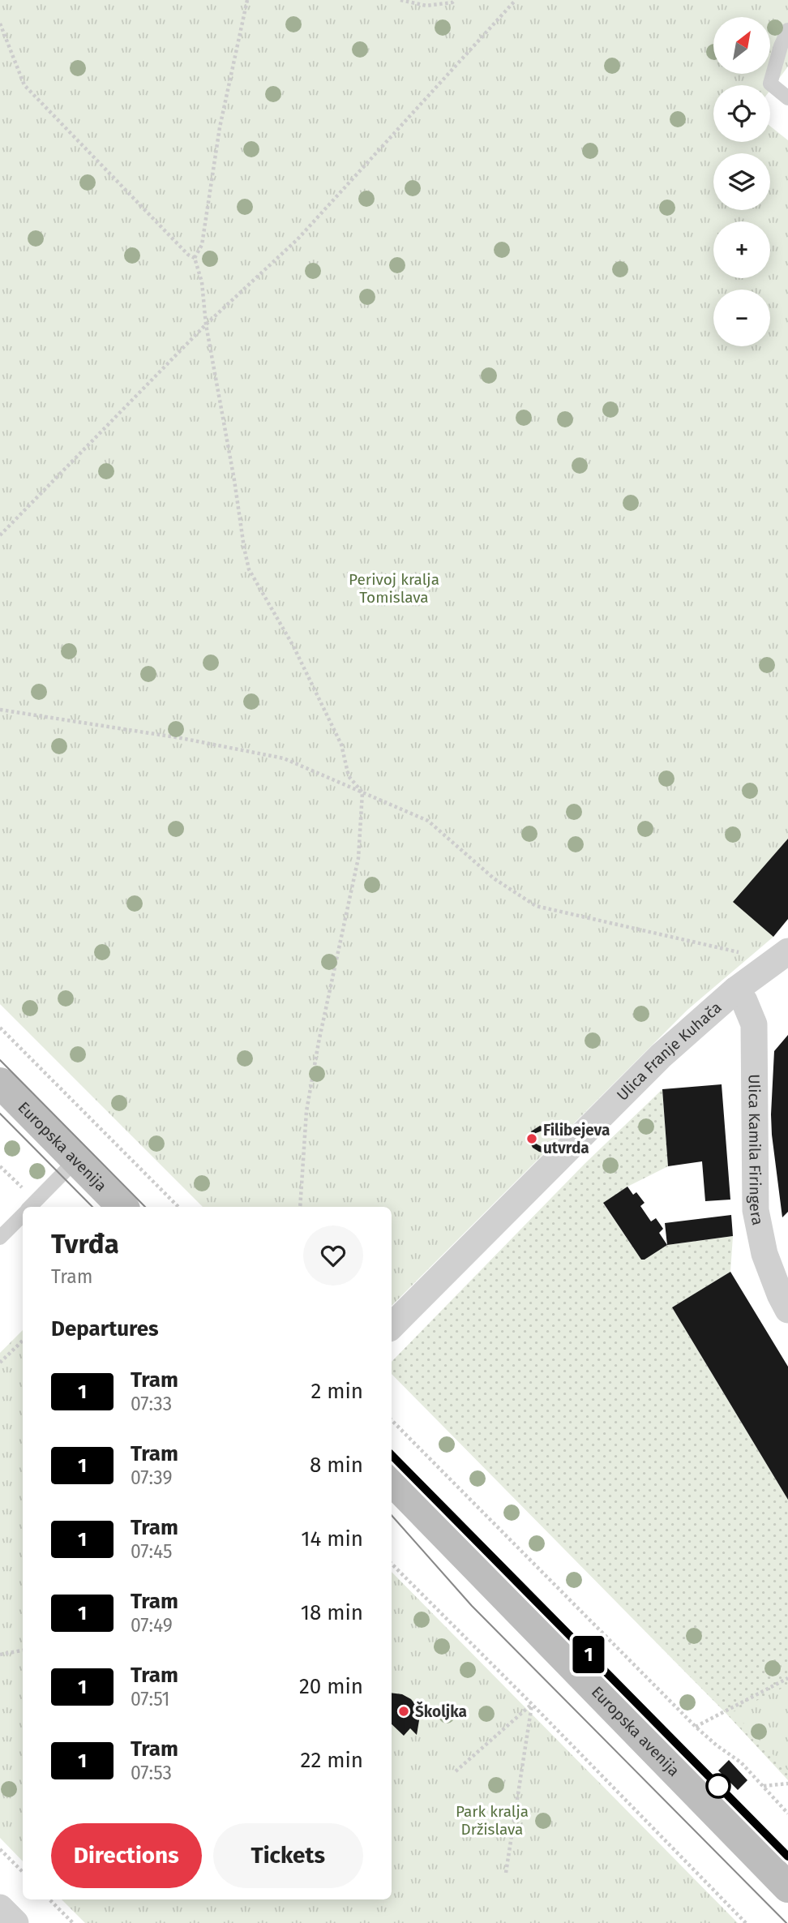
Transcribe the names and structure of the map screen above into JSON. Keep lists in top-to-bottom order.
{
  "streets": {
    "street": ["Ulica Franje Kuhača", "Europska avenija", "Ulica Kamila Firingera"]
  },
  "crossings": [
    ["Ulica Franje Kuhača", "Ulica Kamila Firingera"]
  ],
  "parks": ["Perivoj kralja Tomislava", "Park kralja Držislava"],
  "places": ["Filibejeva utvrda", "Školjka"],
  "lines": ["tram line 1"],
  "north": "top right",
  "page": {
    "on_map": "1",
    "map_buttons": ["+", "−"],
    "heading": [
      ["Tvrđa", "Tram"],
      "Departures"
    ],
    "list": [
      {
        "mark": "1",
        "name": "Tram",
        "note": "07:33",
        "value": "2 min"
      },
      {
        "mark": "1",
        "name": "Tram",
        "note": "07:39",
        "value": "8 min"
      },
      {
        "mark": "1",
        "name": "Tram",
        "note": "07:45",
        "value": "14 min"
      },
      {
        "mark": "1",
        "name": "Tram",
        "note": "07:49",
        "value": "18 min"
      },
      {
        "mark": "1",
        "name": "Tram",
        "note": "07:51",
        "value": "20 min"
      },
      {
        "mark": "1",
        "name": "Tram",
        "note": "07:53",
        "value": "22 min"
      }
    ],
    "buttons": ["Directions", "Tickets"]
  }
}
